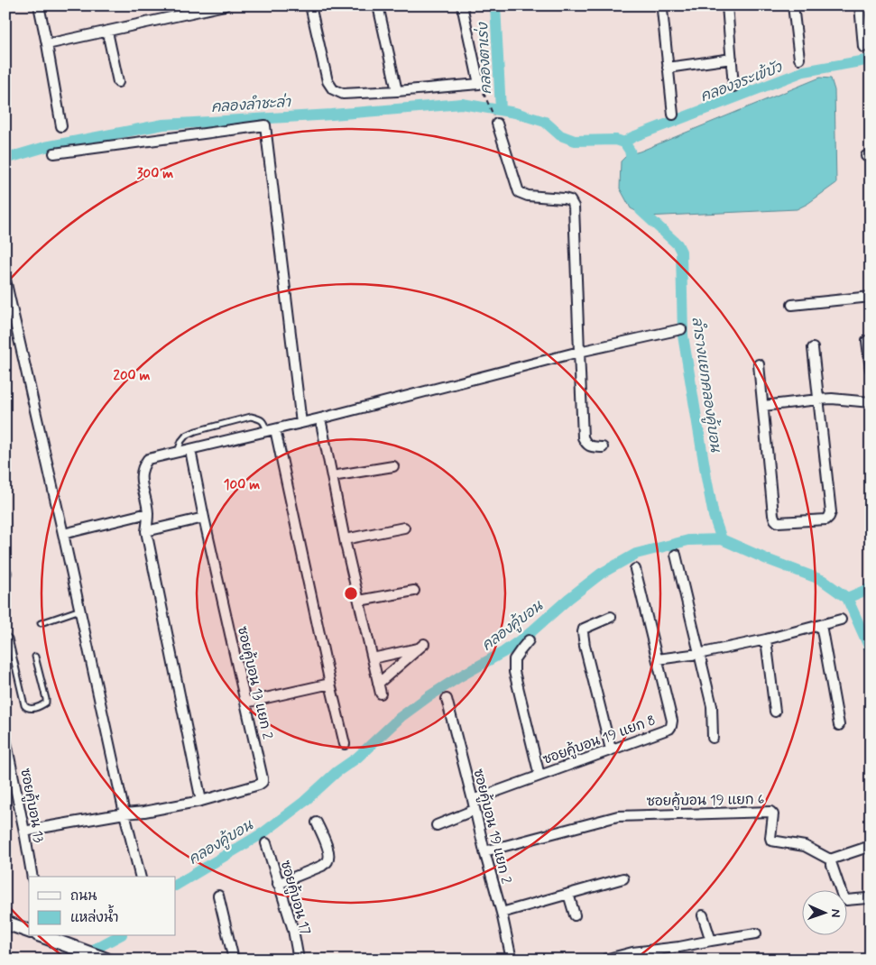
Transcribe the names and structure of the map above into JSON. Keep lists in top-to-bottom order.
{
  "streets": {
    "street": [
      "ซอยคู้บอน 13 แยก 2",
      "ซอยคู้บอน 19 แยก 8",
      "ซอยคู้บอน 19 แยก 6",
      "ซอยคู้บอน 13",
      "ซอยคู้บอน 19 แยก 2",
      "ซอยคู้บอน 17"
    ]
  },
  "crossings": [
    ["ซอยคู้บอน 13 แยก 2", "ซอยคู้บอน 13"],
    ["ซอยคู้บอน 19 แยก 8", "ซอยคู้บอน 19 แยก 2"],
    ["ซอยคู้บอน 19 แยก 6", "ซอยคู้บอน 19 แยก 2"]
  ],
  "water": [
    "คลองตาเร่ง",
    "คลองจระเข้บัว",
    "คลองลำชะล่า",
    "ลำรางแยกคลองคู้บอน",
    "คลองคู้บอน"
  ],
  "legend": ["ถนน", "แหล่งน้ำ"],
  "north": "right",
  "rings": ["300 m", "200 m", "100 m"]
}
